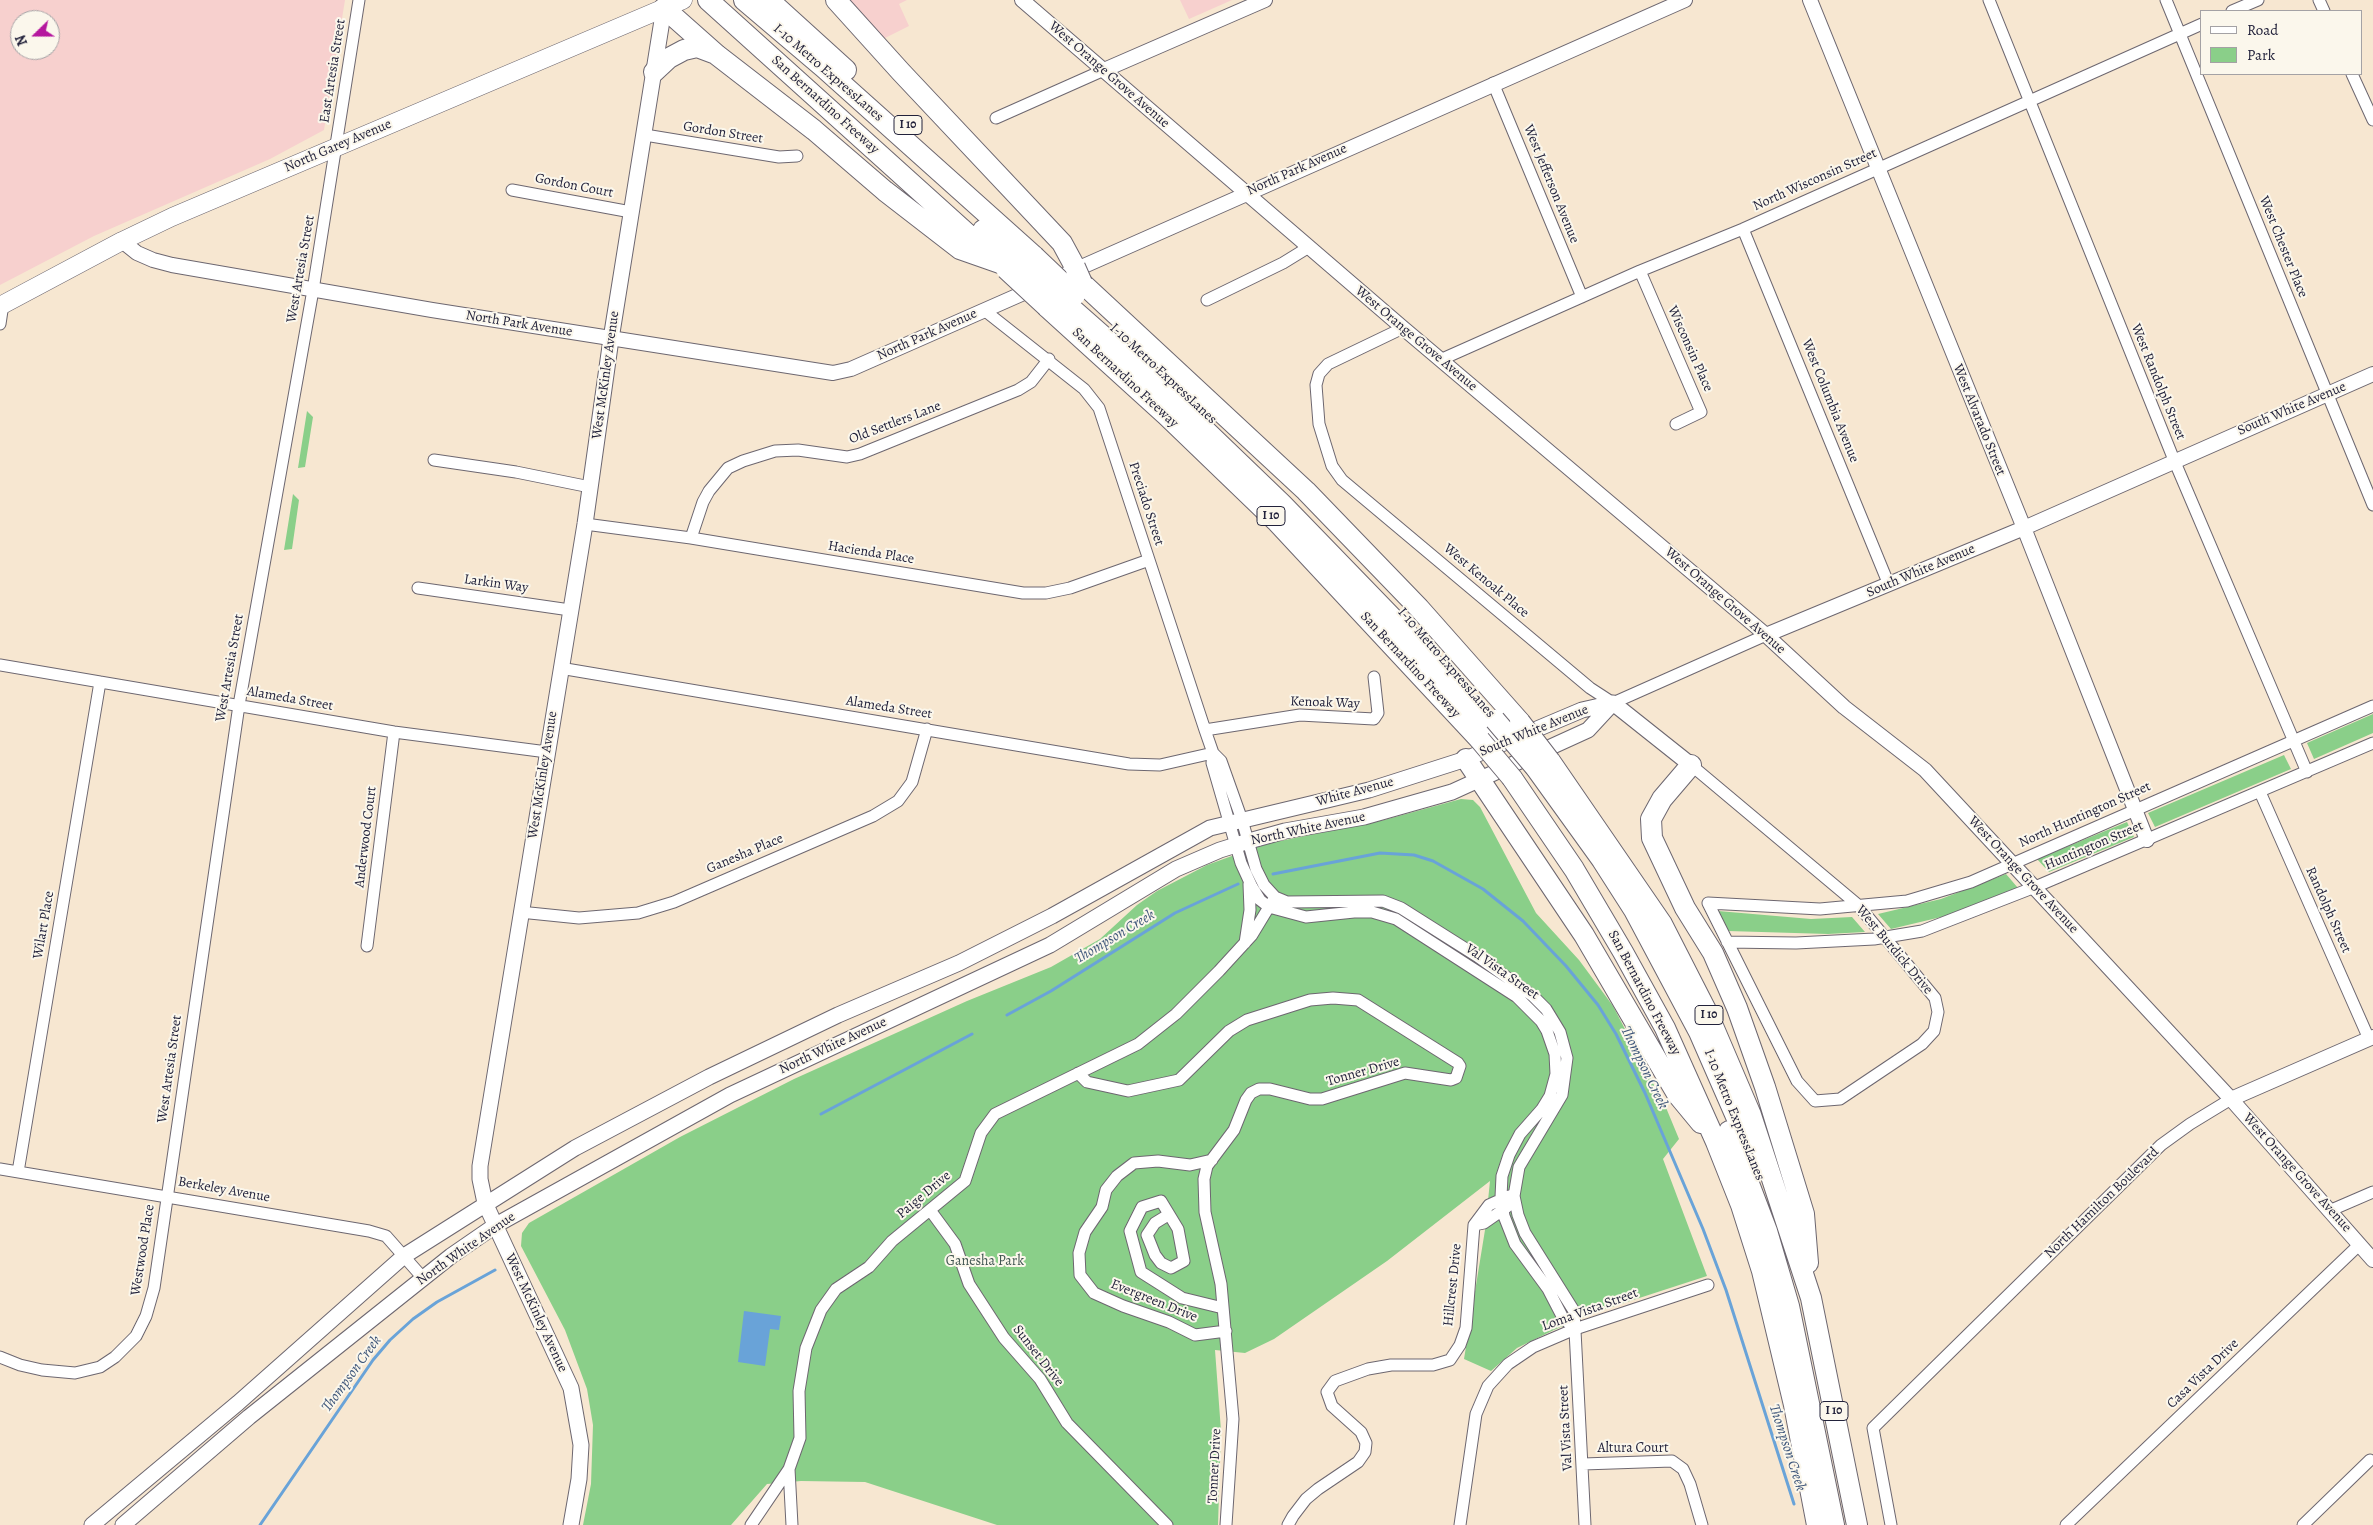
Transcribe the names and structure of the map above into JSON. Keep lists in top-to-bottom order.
{
  "streets": {
    "highway": ["I-10 Metro ExpressLanes", "San Bernardino Freeway", "I 10"],
    "main road": [
      "North Garey Avenue",
      "West McKinley Avenue",
      "South White Avenue",
      "White Avenue",
      "North White Avenue",
      "West Burdick Drive"
    ],
    "street": [
      "East Artesia Street",
      "West Orange Grove Avenue",
      "Gordon Street",
      "North Park Avenue",
      "North Wisconsin Street",
      "West Jefferson Avenue",
      "Gordon Court",
      "West Chester Place",
      "West Artesia Street",
      "Wisconsin Place",
      "West Randolph Street",
      "West Columbia Avenue",
      "West Alvarado Street",
      "Old Settlers Lane",
      "Preciado Street",
      "Hacienda Place",
      "West Kenoak Place",
      "Larkin Way",
      "Alameda Street",
      "Kenoak Way",
      "North Huntington Street",
      "Anderwood Court",
      "Huntington Street",
      "Ganesha Place",
      "Randolph Street",
      "Wilart Place",
      "Val Vista Street",
      "Tonner Drive",
      "Berkeley Avenue",
      "Paige Drive",
      "North Hamilton Boulevard",
      "Westwood Place",
      "Hillcrest Drive",
      "Evergreen Drive",
      "Loma Vista Street",
      "Sunset Drive",
      "Casa Vista Drive",
      "Altura Court"
    ]
  },
  "crossings": [
    ["East Artesia Street", "North Garey Avenue"],
    ["East Artesia Street", "West Artesia Street"],
    ["I-10 Metro ExpressLanes", "San Bernardino Freeway"],
    ["West Orange Grove Avenue", "North Park Avenue"],
    ["West Orange Grove Avenue", "North Wisconsin Street"],
    ["West Orange Grove Avenue", "South White Avenue"],
    ["West Orange Grove Avenue", "West Kenoak Place"],
    ["West Orange Grove Avenue", "North Huntington Street"],
    ["West Orange Grove Avenue", "Huntington Street"],
    ["West Orange Grove Avenue", "North Hamilton Boulevard"],
    ["West Orange Grove Avenue", "Casa Vista Drive"],
    ["Gordon Street", "West McKinley Avenue"],
    ["North Garey Avenue", "North Park Avenue"],
    ["North Garey Avenue", "West Artesia Street"],
    ["North Garey Avenue", "West McKinley Avenue"],
    ["North Park Avenue", "West Jefferson Avenue"],
    ["North Park Avenue", "West Artesia Street"],
    ["North Park Avenue", "West McKinley Avenue"],
    ["North Park Avenue", "Preciado Street"],
    ["North Wisconsin Street", "West Jefferson Avenue"],
    ["North Wisconsin Street", "West Chester Place"],
    ["North Wisconsin Street", "Wisconsin Place"],
    ["North Wisconsin Street", "West Randolph Street"],
    ["North Wisconsin Street", "West Columbia Avenue"],
    ["North Wisconsin Street", "West Alvarado Street"],
    ["Gordon Court", "West McKinley Avenue"],
    ["West Chester Place", "South White Avenue"],
    ["West Artesia Street", "Alameda Street"],
    ["West Artesia Street", "Berkeley Avenue"],
    ["West Artesia Street", "Westwood Place"],
    ["West McKinley Avenue", "Hacienda Place"],
    ["West McKinley Avenue", "Larkin Way"],
    ["West McKinley Avenue", "Alameda Street"],
    ["West McKinley Avenue", "North White Avenue"],
    ["West McKinley Avenue", "Ganesha Place"],
    ["West Randolph Street", "South White Avenue"],
    ["West Randolph Street", "North Huntington Street"],
    ["West Randolph Street", "Huntington Street"],
    ["West Columbia Avenue", "South White Avenue"],
    ["South White Avenue", "West Alvarado Street"],
    ["South White Avenue", "West Kenoak Place"],
    ["South White Avenue", "White Avenue"],
    ["South White Avenue", "North White Avenue"],
    ["South White Avenue", "West Burdick Drive"],
    ["West Alvarado Street", "North Huntington Street"],
    ["West Alvarado Street", "Huntington Street"],
    ["Old Settlers Lane", "Preciado Street"],
    ["Old Settlers Lane", "Hacienda Place"],
    ["Preciado Street", "Hacienda Place"],
    ["Preciado Street", "Alameda Street"],
    ["Preciado Street", "Kenoak Way"],
    ["Preciado Street", "White Avenue"],
    ["Preciado Street", "North White Avenue"],
    ["West Kenoak Place", "North White Avenue"],
    ["West Kenoak Place", "West Burdick Drive"],
    ["Alameda Street", "Anderwood Court"],
    ["Alameda Street", "Ganesha Place"],
    ["Alameda Street", "Wilart Place"],
    ["White Avenue", "North White Avenue"],
    ["North Huntington Street", "West Burdick Drive"],
    ["North White Avenue", "West Burdick Drive"],
    ["North White Avenue", "Berkeley Avenue"],
    ["Huntington Street", "Randolph Street"],
    ["Huntington Street", "West Burdick Drive"],
    ["Randolph Street", "North Hamilton Boulevard"],
    ["Wilart Place", "Berkeley Avenue"],
    ["Val Vista Street", "Paige Drive"],
    ["Val Vista Street", "Hillcrest Drive"],
    ["Val Vista Street", "Loma Vista Street"],
    ["Val Vista Street", "Altura Court"],
    ["Tonner Drive", "Paige Drive"],
    ["Tonner Drive", "Evergreen Drive"],
    ["Berkeley Avenue", "Westwood Place"],
    ["Paige Drive", "Sunset Drive"]
  ],
  "water": ["Thompson Creek"],
  "parks": ["Ganesha Park"],
  "legend": ["Road", "Park"],
  "north": "left"
}
